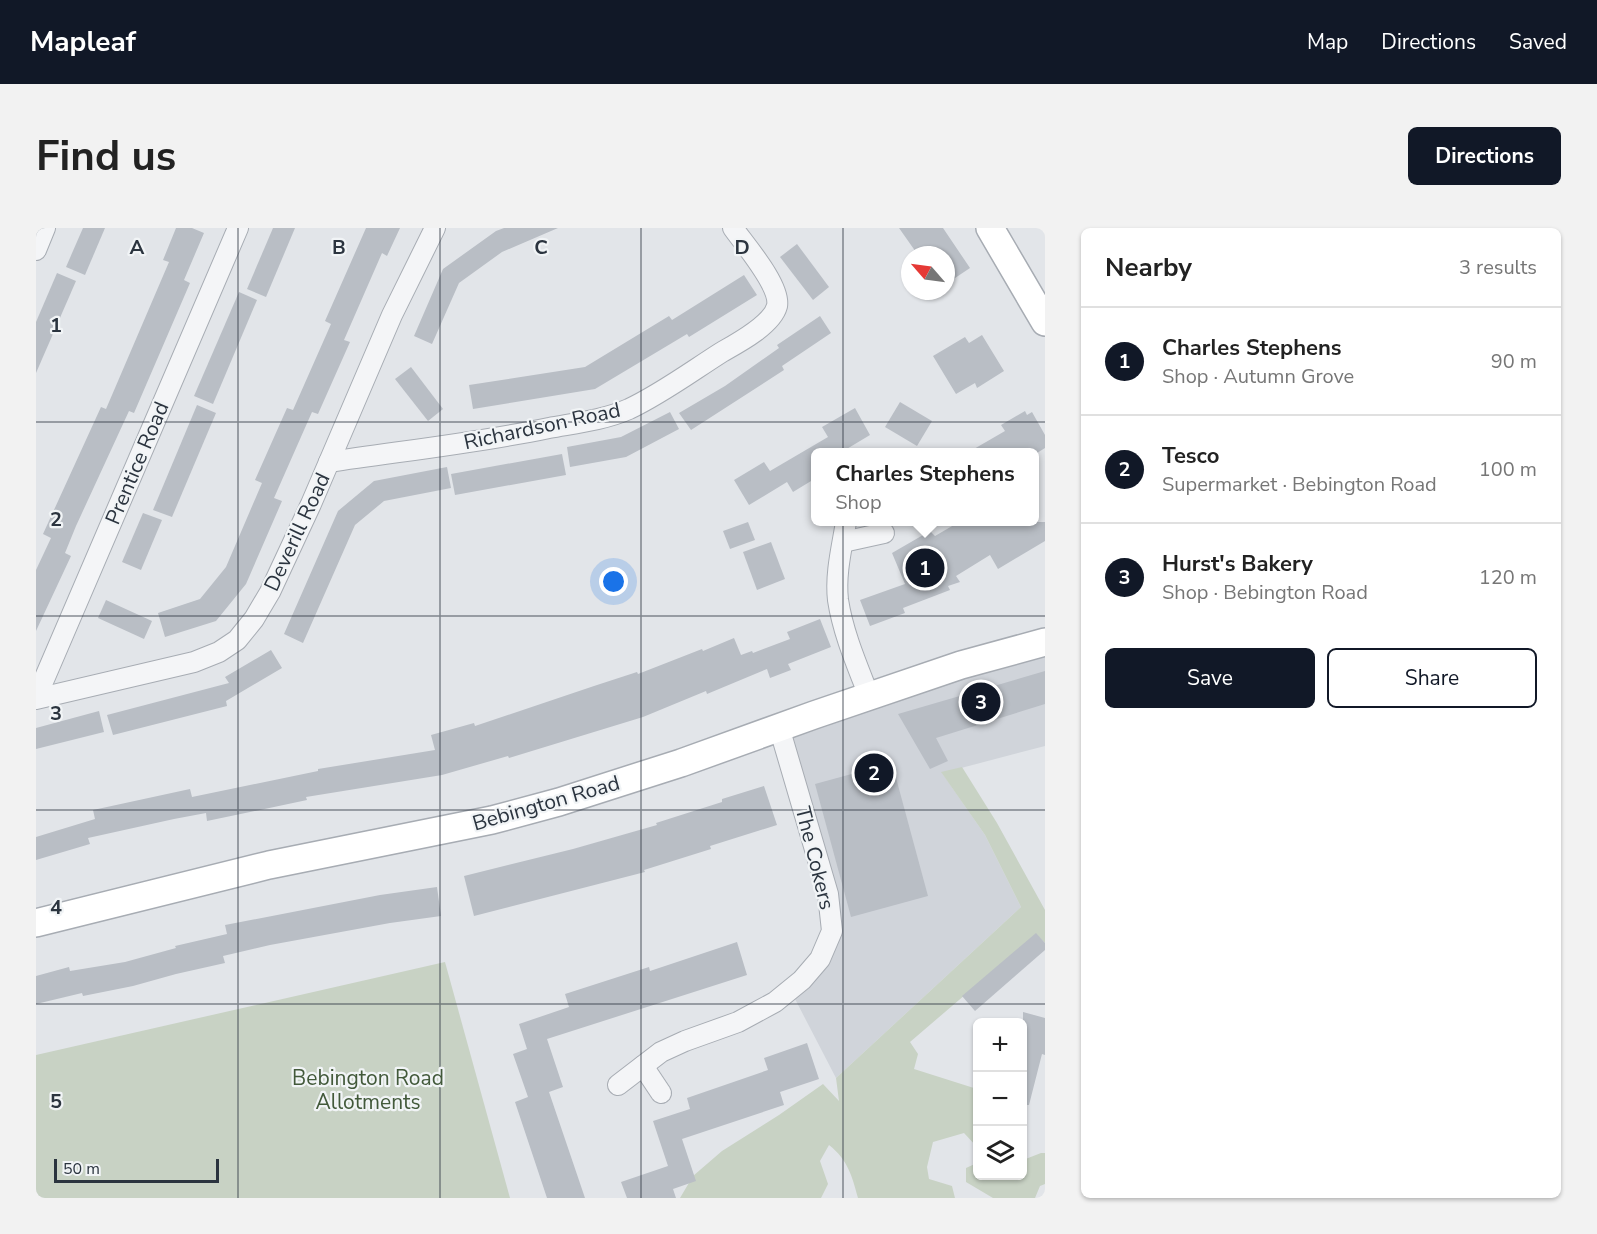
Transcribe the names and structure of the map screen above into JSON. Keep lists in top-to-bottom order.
{
  "streets": {
    "main road": ["Bebington Road"],
    "street": [
      "Richardson Road",
      "Prentice Road",
      "Deverill Road",
      "The Cokers"
    ]
  },
  "crossings": [
    ["Richardson Road", "Deverill Road"],
    ["Prentice Road", "Deverill Road"],
    ["Bebington Road", "The Cokers"]
  ],
  "parks": ["Bebington Road Allotments"],
  "scale_bar": "50 m",
  "north": "top left",
  "page": {
    "header": "Mapleaf",
    "nav": ["Map", "Directions", "Saved"],
    "buttons": [
      "Directions",
      ["Save", "Share"]
    ],
    "title": "Find us",
    "heading": ["Nearby", "3 results"],
    "list": [
      {
        "mark": "1",
        "name": "Charles Stephens",
        "note": "Shop · Autumn Grove",
        "value": "90 m"
      },
      {
        "mark": "2",
        "name": "Tesco",
        "note": "Supermarket · Bebington Road",
        "value": "100 m"
      },
      {
        "mark": "3",
        "name": "Hurst's Bakery",
        "note": "Shop · Bebington Road",
        "value": "120 m"
      }
    ],
    "popup": ["Charles Stephens", "Shop"],
    "pins": ["1", "3", "2"],
    "map_buttons": ["+", "−"],
    "scale": "50 m"
  },
  "grid": {
    "columns": [
      "A",
      "B",
      "C",
      "D"
    ],
    "rows": [
      "1",
      "2",
      "3",
      "4",
      "5"
    ]
  }
}
